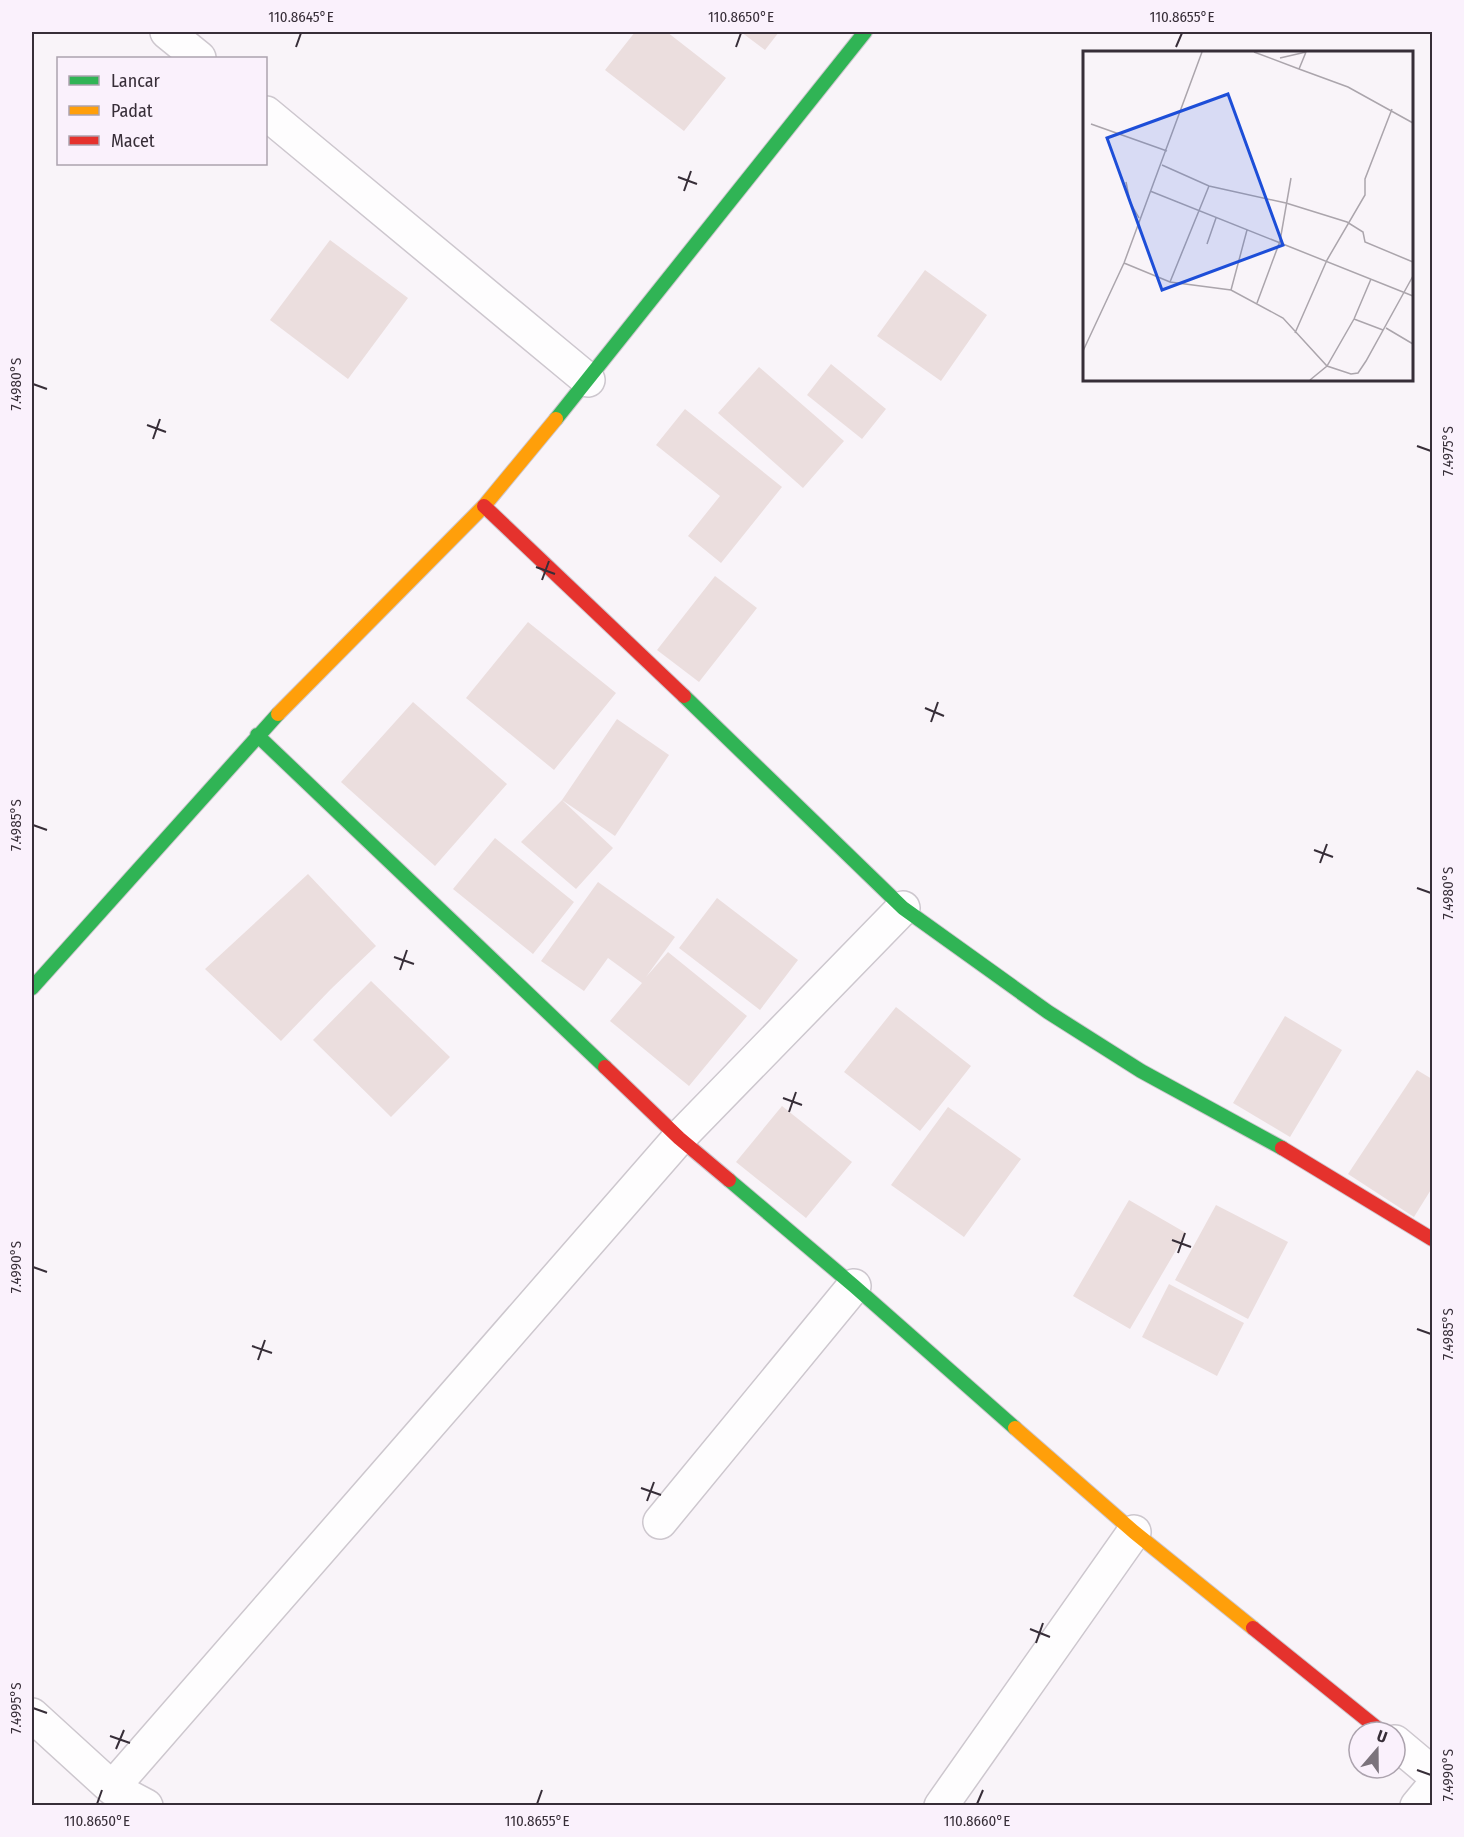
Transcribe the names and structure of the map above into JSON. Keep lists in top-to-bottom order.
{
  "legend": ["Lancar", "Padat", "Macet"],
  "north": "top",
  "coordinates": [
    "110.8645°E",
    "110.8650°E",
    "110.8655°E",
    "7.4980°S",
    "7.4975°S",
    "7.4985°S",
    "7.4990°S",
    "7.4995°S",
    "110.8660°E"
  ]
}
